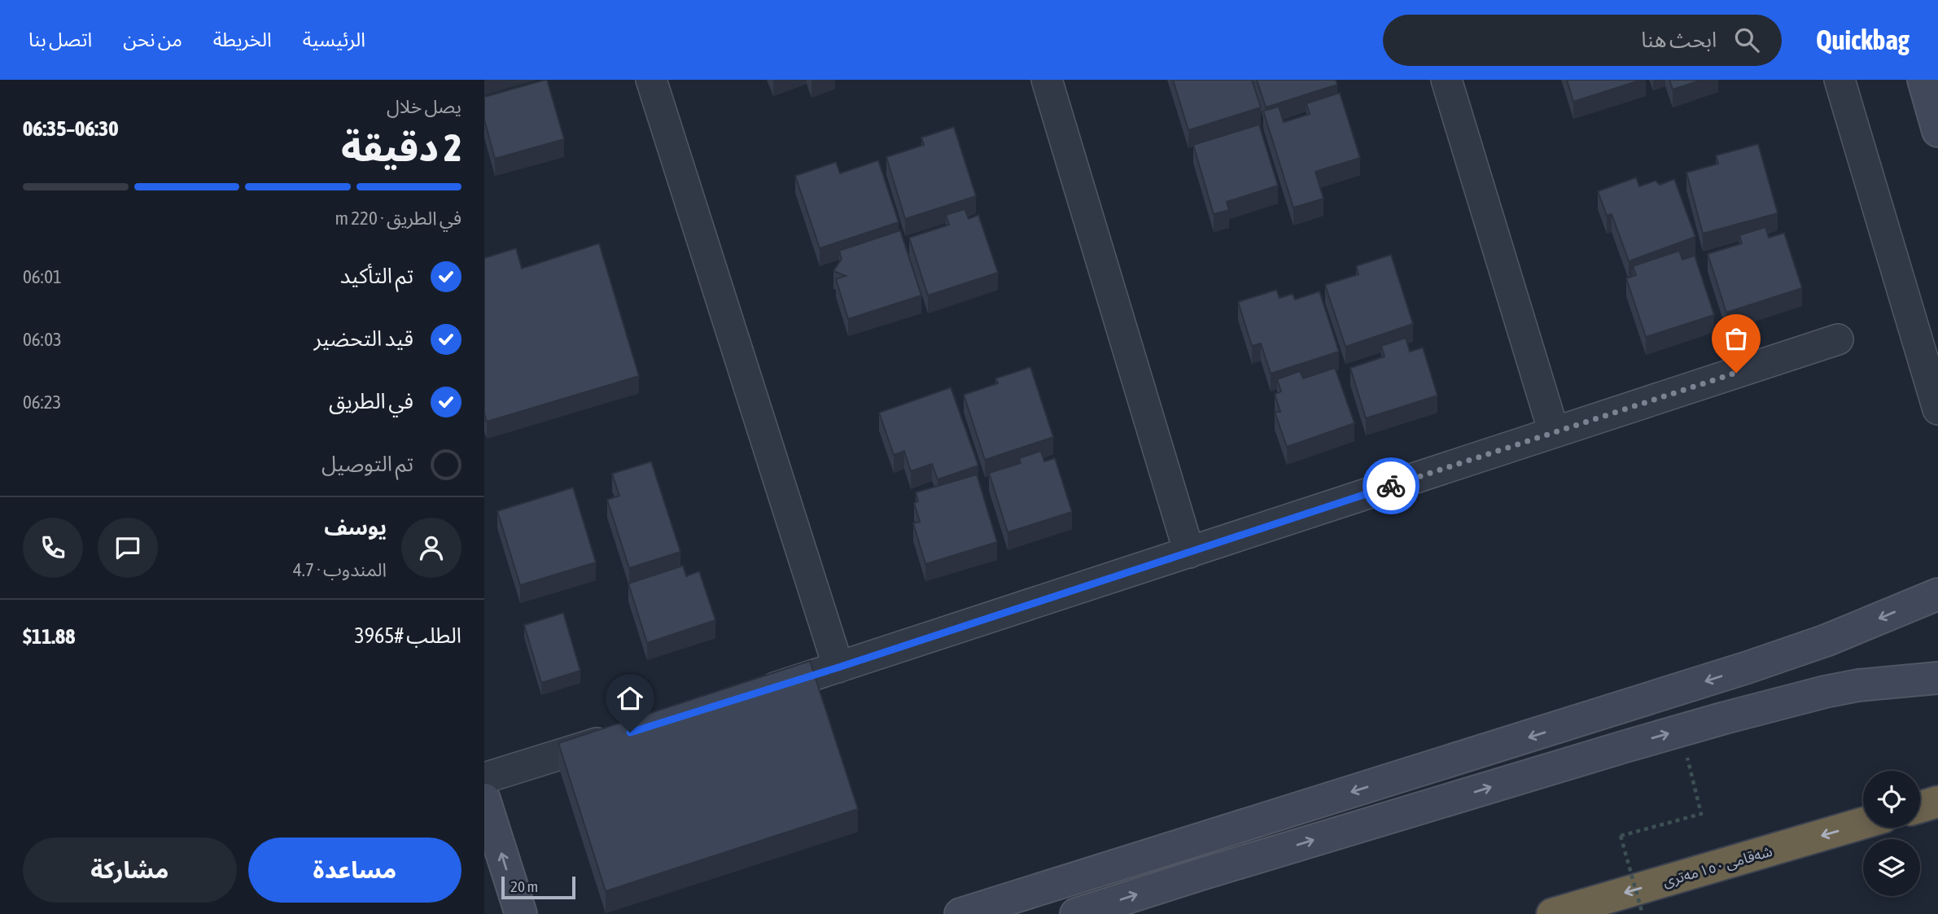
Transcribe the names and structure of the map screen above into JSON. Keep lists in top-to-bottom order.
{
  "streets": {
    "highway": ["شەقامی ١٥٠ مەتری"]
  },
  "one_way": ["شەقامی ١٥٠ مەتری"],
  "scale_bar": "20 m",
  "page": {
    "header": "Quickbag",
    "search": "ابحث هنا",
    "nav": [
      "الرئيسية",
      "الخريطة",
      "من نحن",
      "اتصل بنا"
    ],
    "heading": ["2 دقيقة", "يصل خلال", "06:30–06:35"],
    "panel": [
      "يوسف",
      "المندوب · 4.7",
      "الطلب #3965",
      "$11.88"
    ],
    "bar": "في الطريق · 220 m",
    "list": [
      ["تم التأكيد", "06:01"],
      ["قيد التحضير", "06:03"],
      ["في الطريق", "06:23"],
      "تم التوصيل"
    ],
    "buttons": ["مساعدة", "مشاركة"],
    "scale": "20 m"
  }
}
